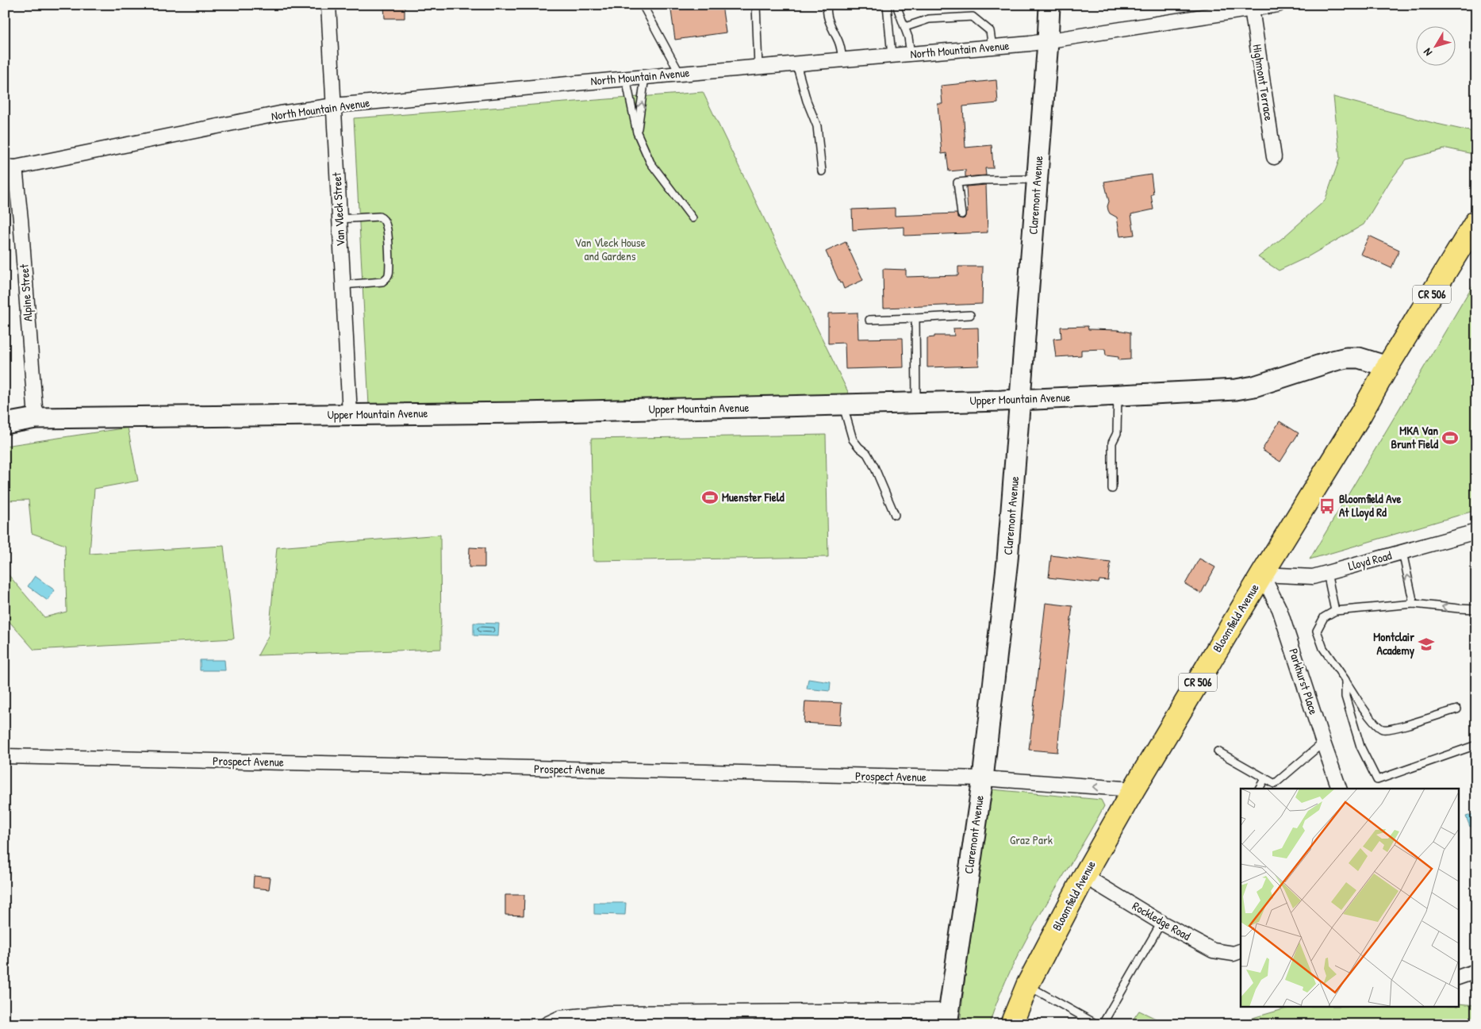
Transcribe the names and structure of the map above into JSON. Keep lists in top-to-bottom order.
{
  "streets": {
    "main road": ["CR 506", "Bloomfield Avenue"],
    "street": [
      "North Mountain Avenue",
      "Highmont Terrace",
      "Claremont Avenue",
      "Van Vleck Street",
      "Alpine Street",
      "Upper Mountain Avenue",
      "Lloyd Road",
      "Parkhurst Place",
      "Prospect Avenue",
      "Rockledge Road"
    ]
  },
  "crossings": [
    ["North Mountain Avenue", "Highmont Terrace"],
    ["North Mountain Avenue", "Claremont Avenue"],
    ["North Mountain Avenue", "Van Vleck Street"],
    ["North Mountain Avenue", "Alpine Street"],
    ["Claremont Avenue", "Upper Mountain Avenue"],
    ["Claremont Avenue", "Prospect Avenue"],
    ["Van Vleck Street", "Upper Mountain Avenue"],
    ["Alpine Street", "Upper Mountain Avenue"],
    ["Upper Mountain Avenue", "Bloomfield Avenue"],
    ["Lloyd Road", "Bloomfield Avenue"],
    ["Lloyd Road", "Parkhurst Place"],
    ["Bloomfield Avenue", "Parkhurst Place"],
    ["Bloomfield Avenue", "Prospect Avenue"],
    ["Bloomfield Avenue", "Rockledge Road"]
  ],
  "parks": ["Van Vleck House and Gardens", "Graz Park"],
  "places": {
    "sports": ["MKA Van Brunt Field", "Muenster Field"],
    "bus stop": ["Bloomfield Ave At Lloyd Rd"],
    "school or university": ["Montclair Academy"]
  },
  "north": "bottom left"
}
